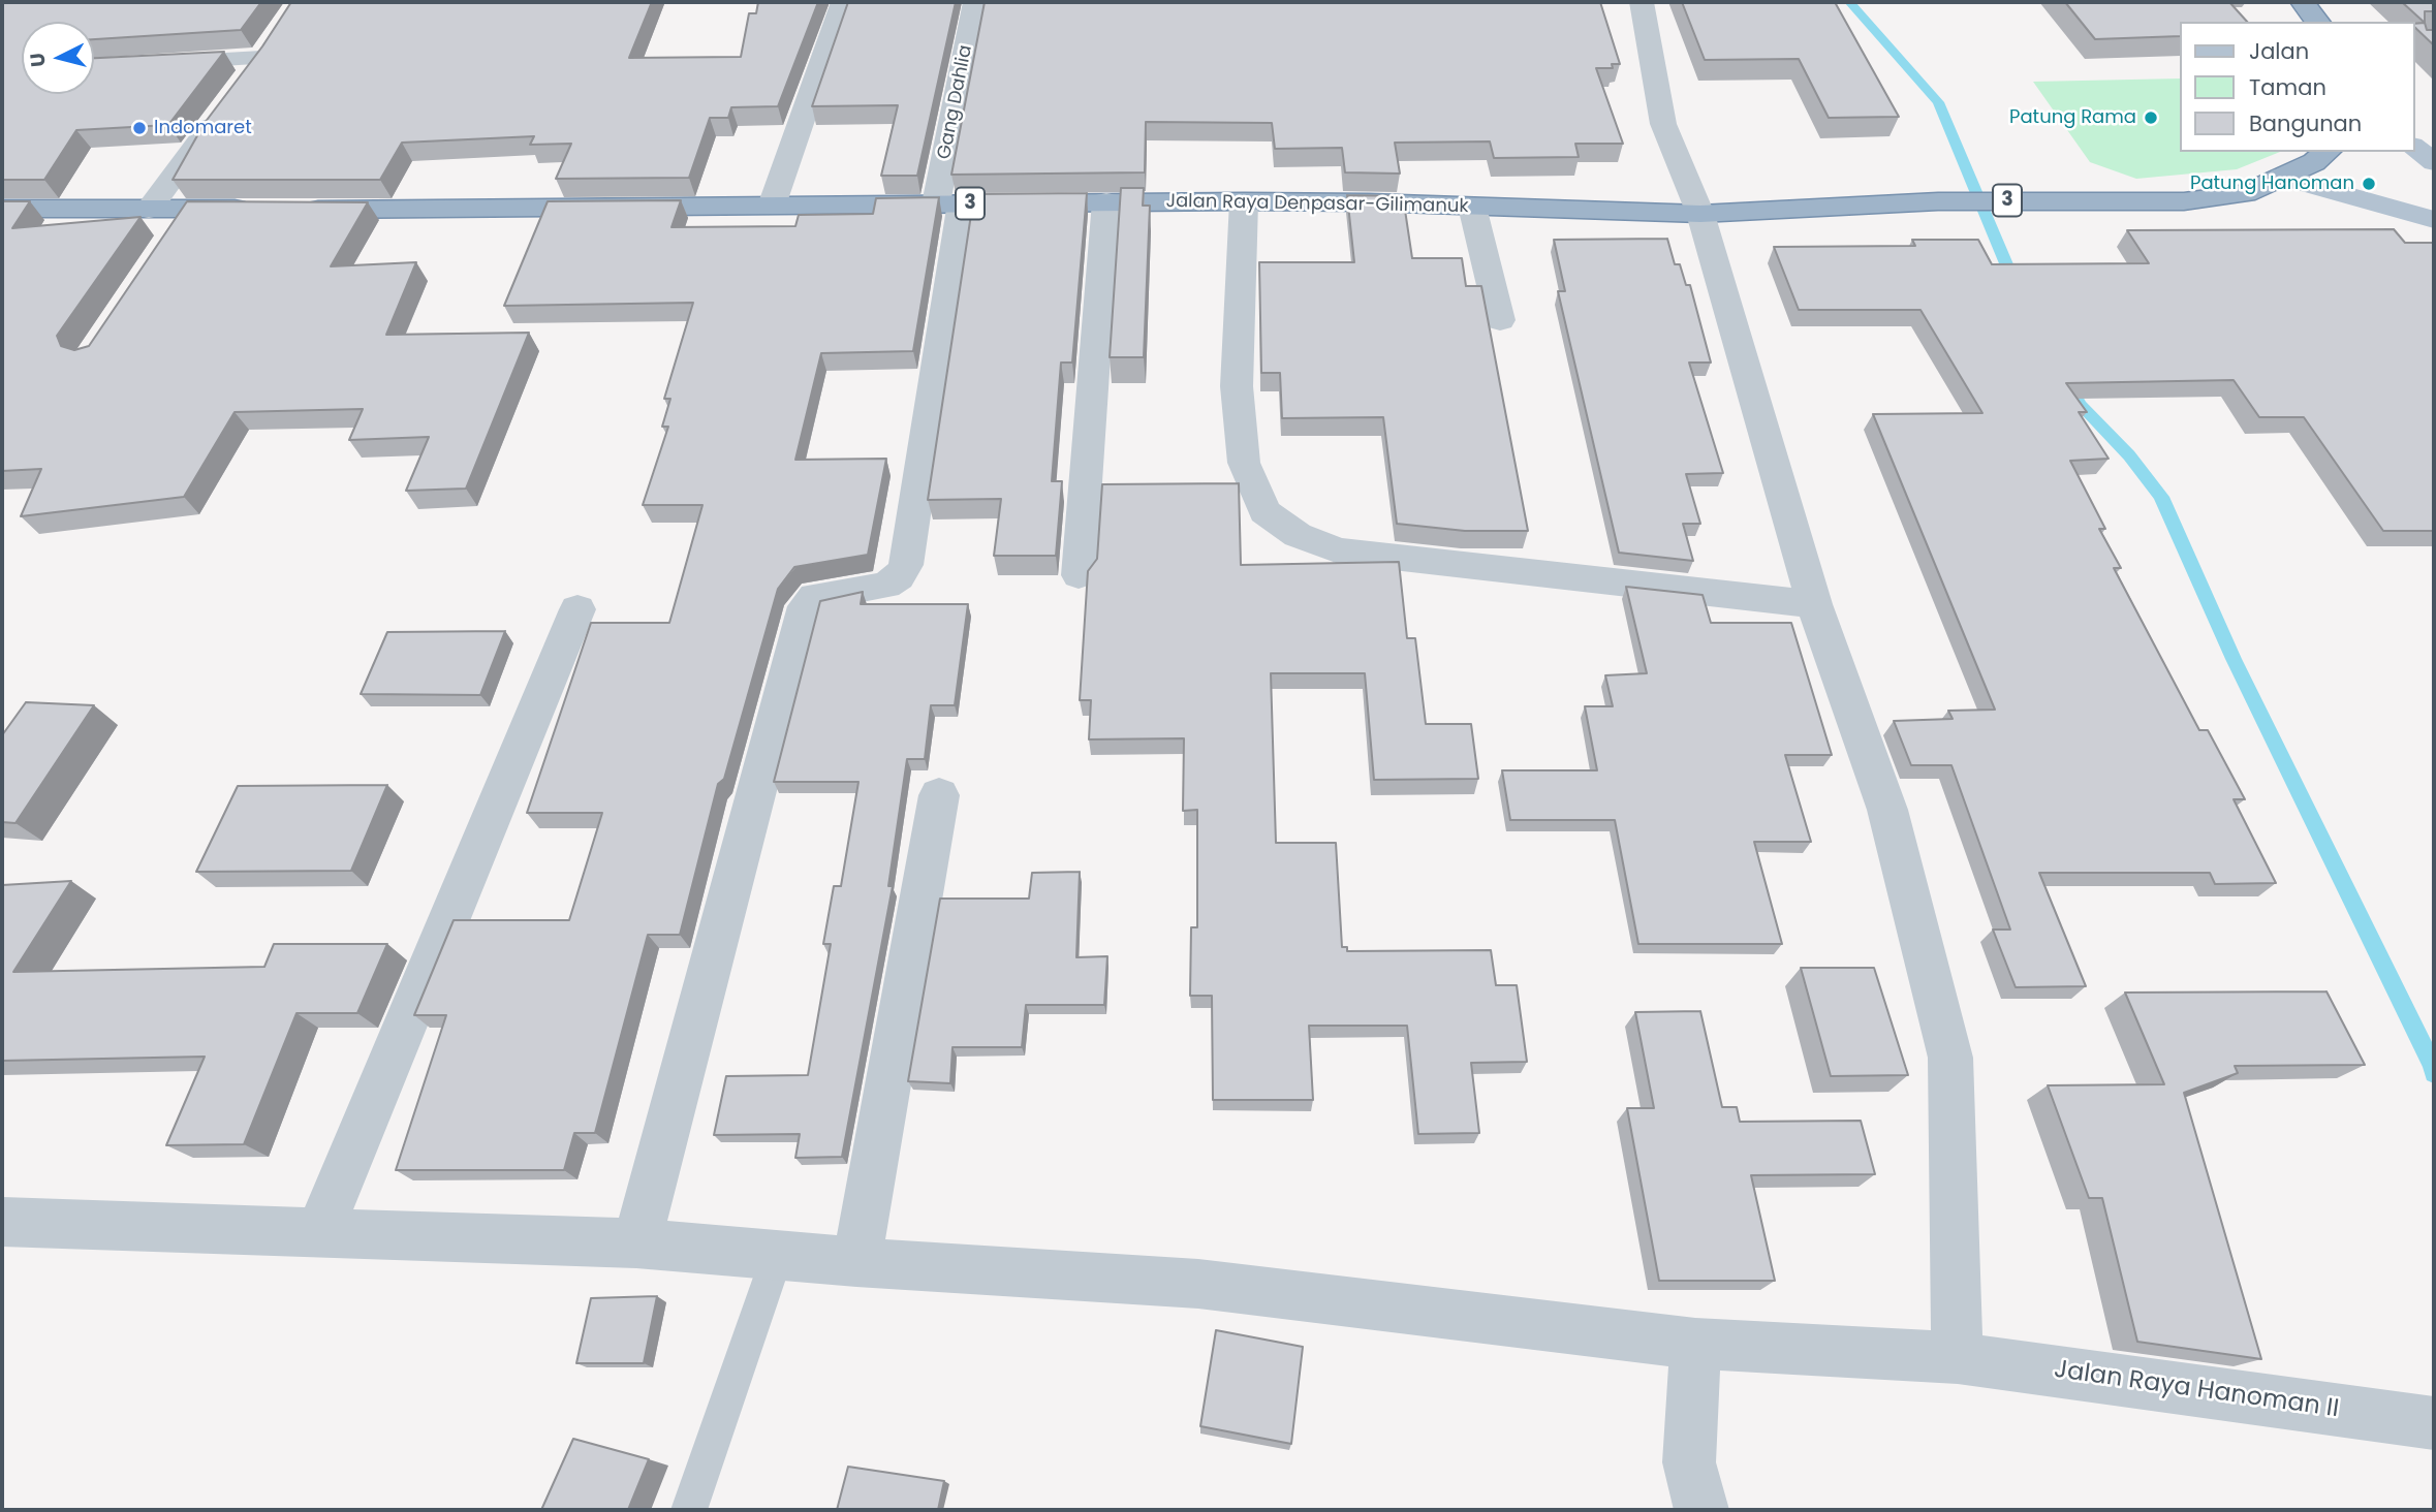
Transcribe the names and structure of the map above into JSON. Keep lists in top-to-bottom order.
{
  "streets": {
    "highway": ["3", "Jalan Raya Denpasar-Gilimanuk"],
    "street": ["Gang Dahlia", "Jalan Raya Hanoman II"]
  },
  "crossings": [
    ["Gang Dahlia", "Jalan Raya Denpasar-Gilimanuk"],
    ["Gang Dahlia", "Jalan Raya Hanoman II"],
    ["3", "Jalan Raya Denpasar-Gilimanuk"]
  ],
  "places": ["Patung Rama", "Indomaret", "Patung Hanoman"],
  "legend": ["Jalan", "Taman", "Bangunan"],
  "north": "left"
}
